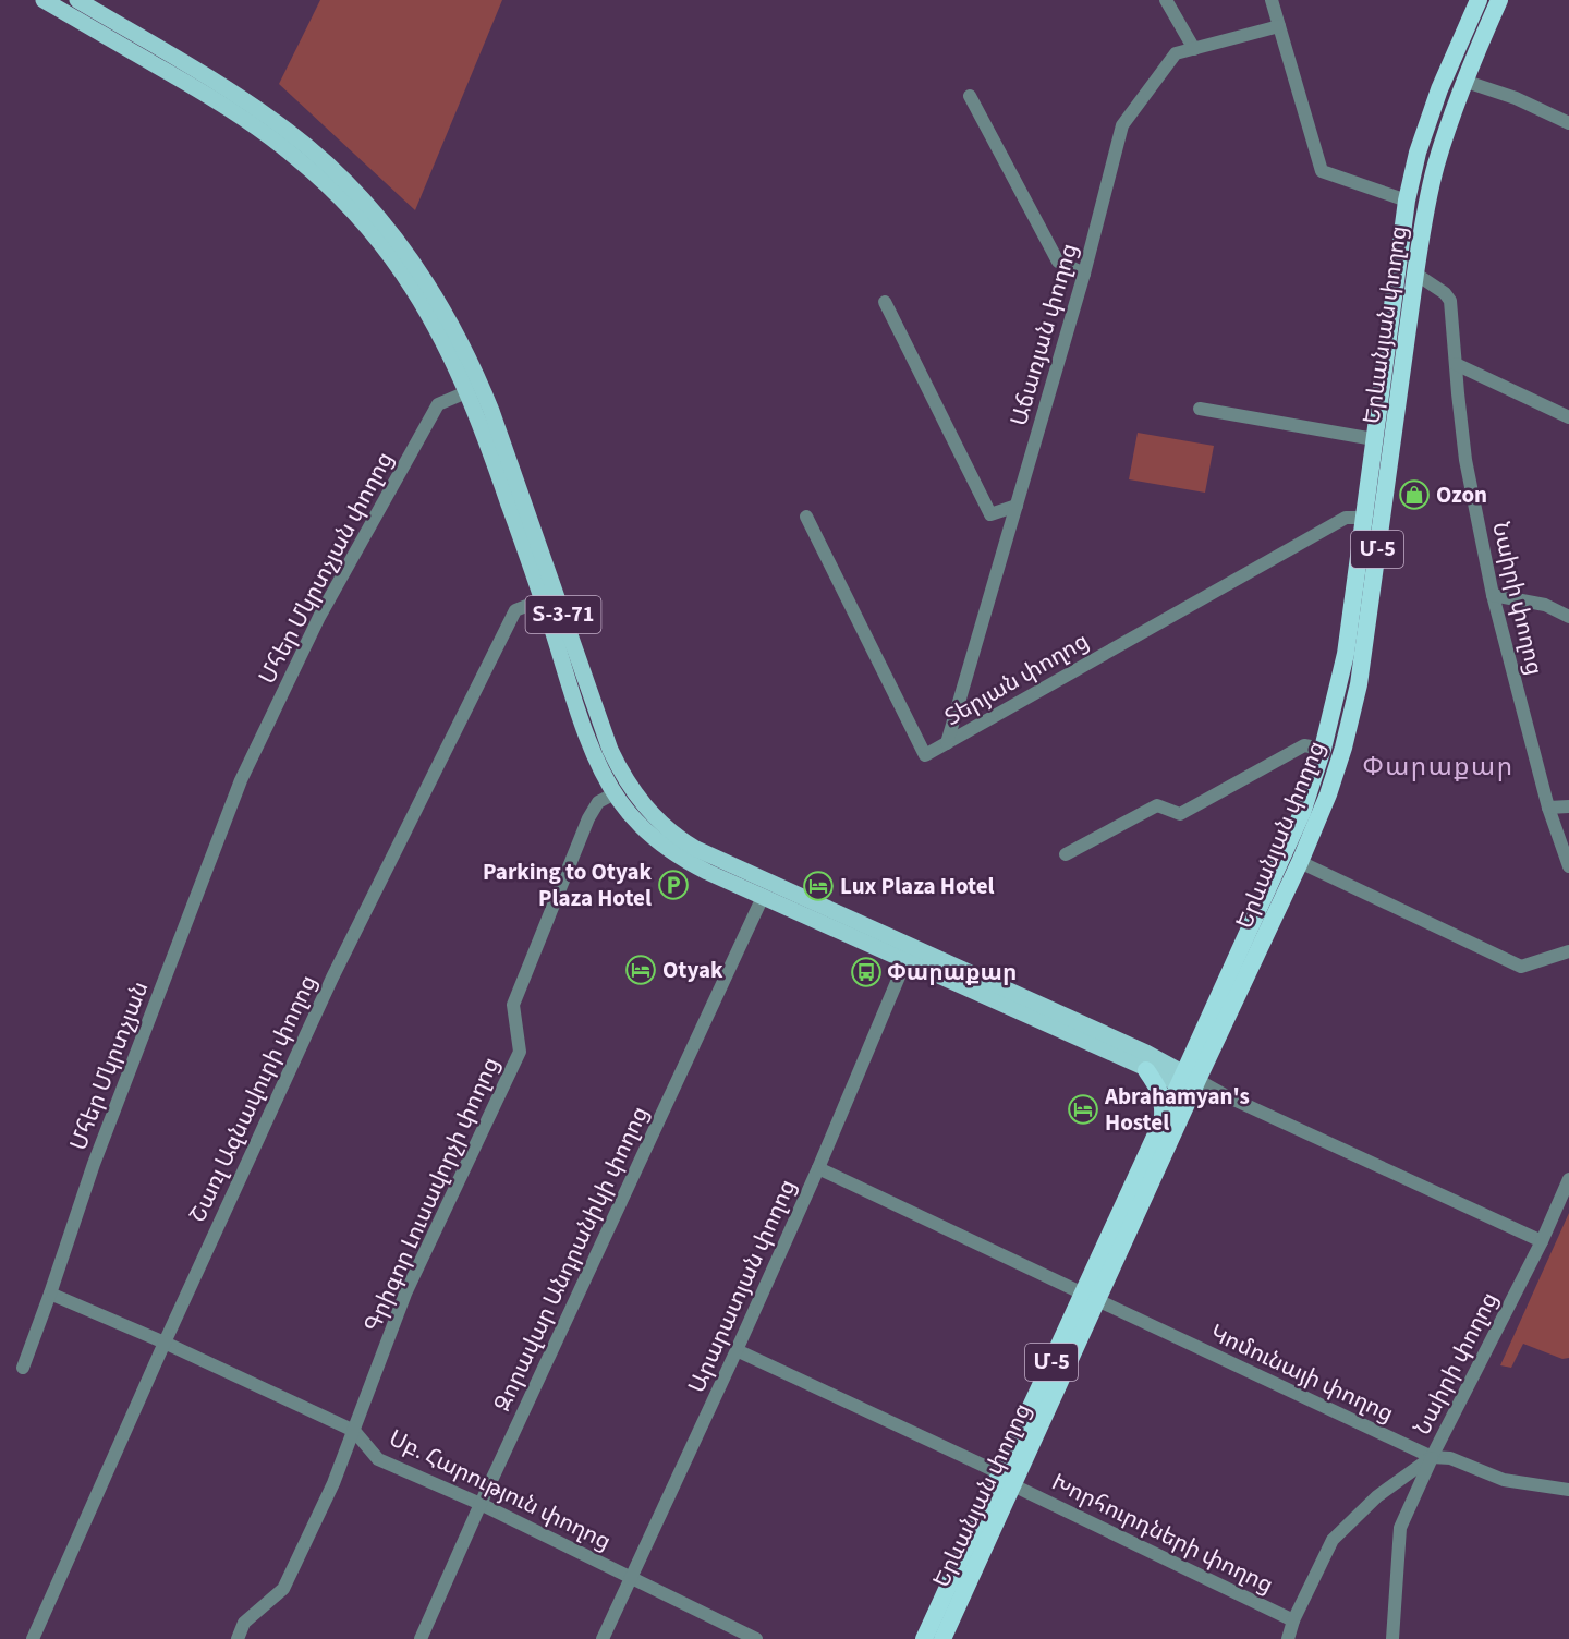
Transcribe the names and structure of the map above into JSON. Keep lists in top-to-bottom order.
{
  "streets": {
    "highway": ["Երևանյան փողոց", "Մ-5"],
    "main road": ["Տ-3-71"],
    "street": [
      "Աճառյան փողոց",
      "Մհեր Մկրտչյան փողոց",
      "Նաիրի փողոց",
      "Տերյան փողոց",
      "Մհեր Մկրտչյան",
      "Շառլ Ազնավուրի փողոց",
      "Գրիգոր Լուսավորչի փողոց",
      "Զորավար Անդրանիկի փողոց",
      "Արարատյան փողոց",
      "Կոմունայի փողոց",
      "Սբ. Հարություն փողոց",
      "Խորհուրդների փողոց"
    ]
  },
  "crossings": [
    ["Երևանյան փողոց", "Նաիրի փողոց"],
    ["Երևանյան փողոց", "Տ-3-71"],
    ["Երևանյան փողոց", "Տերյան փողոց"],
    ["Երևանյան փողոց", "Կոմունայի փողոց"],
    ["Երևանյան փողոց", "Խորհուրդների փողոց"],
    ["Աճառյան փողոց", "Տերյան փողոց"],
    ["Մհեր Մկրտչյան փողոց", "Տ-3-71"],
    ["Մհեր Մկրտչյան փողոց", "Մհեր Մկրտչյան"],
    ["Նաիրի փողոց", "Կոմունայի փողոց"],
    ["Նաիրի փողոց", "Խորհուրդների փողոց"],
    ["Տ-3-71", "Շառլ Ազնավուրի փողոց"],
    ["Տ-3-71", "Գրիգոր Լուսավորչի փողոց"],
    ["Տ-3-71", "Զորավար Անդրանիկի փողոց"],
    ["Տ-3-71", "Արարատյան փողոց"],
    ["Մհեր Մկրտչյան", "Սբ. Հարություն փողոց"],
    ["Շառլ Ազնավուրի փողոց", "Սբ. Հարություն փողոց"],
    ["Գրիգոր Լուսավորչի փողոց", "Սբ. Հարություն փողոց"],
    ["Զորավար Անդրանիկի փողոց", "Սբ. Հարություն փողոց"],
    ["Արարատյան փողոց", "Կոմունայի փողոց"],
    ["Արարատյան փողոց", "Սբ. Հարություն փողոց"],
    ["Արարատյան փողոց", "Խորհուրդների փողոց"]
  ],
  "districts": ["Փարաքար"],
  "places": {
    "shop": ["Ozon"],
    "parking": ["Parking to Otyak Plaza Hotel"],
    "hotel": ["Lux Plaza Hotel", "Otyak", "Abrahamyan's Hostel"],
    "bus stop": ["Փարաքար"]
  }
}
